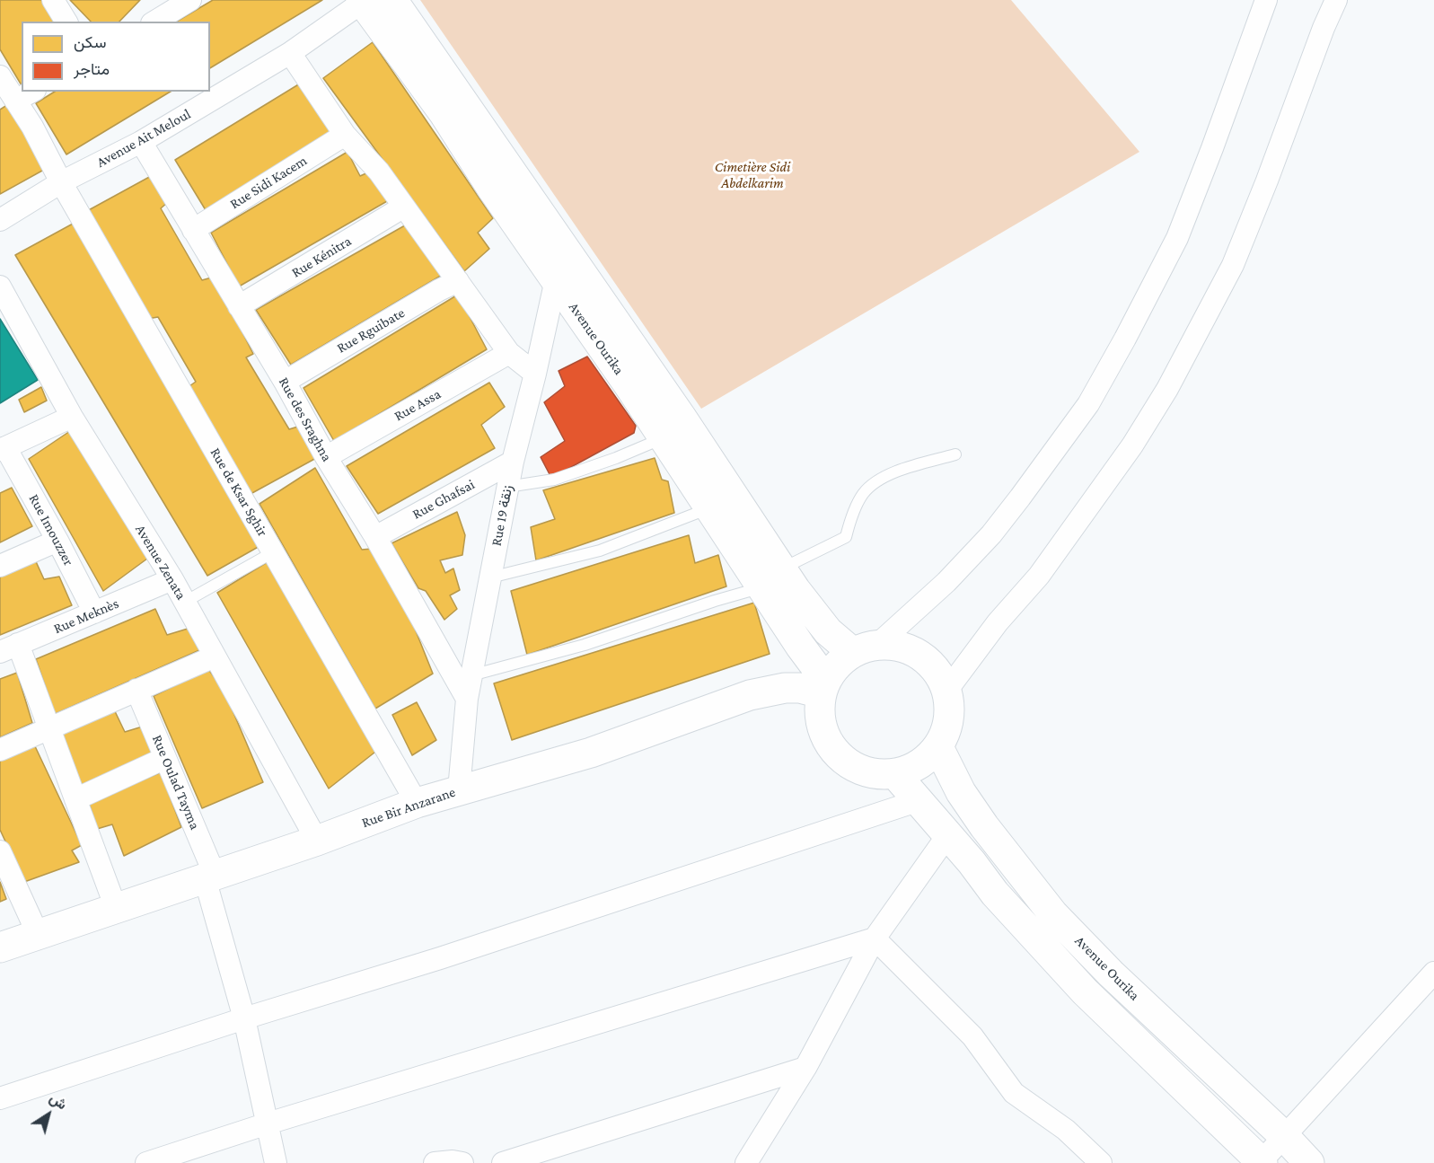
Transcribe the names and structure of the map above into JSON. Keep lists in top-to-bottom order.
{
  "streets": {
    "street": [
      "Avenue Ait Meloul",
      "Rue Sidi Kacem",
      "Rue Kénitra",
      "Rue Rguibate",
      "Avenue Ourika",
      "Rue Assa",
      "Rue des Sraghna",
      "Rue de Ksar Sghir",
      "Rue Ghafsai",
      "Rue 19 زنقة",
      "Rue Imouzzer",
      "Avenue Zenata",
      "Rue Meknès",
      "Rue Oulad Tayma",
      "Rue Bir Anzarane"
    ]
  },
  "crossings": [
    ["Avenue Ait Meloul", "Avenue Ourika"],
    ["Avenue Ait Meloul", "Rue des Sraghna"],
    ["Avenue Ait Meloul", "Rue de Ksar Sghir"],
    ["Rue Sidi Kacem", "Rue des Sraghna"],
    ["Rue Kénitra", "Rue des Sraghna"],
    ["Rue Rguibate", "Rue des Sraghna"],
    ["Avenue Ourika", "Rue 19 زنقة"],
    ["Avenue Ourika", "Rue Bir Anzarane"],
    ["Rue Assa", "Rue des Sraghna"],
    ["Rue des Sraghna", "Rue Ghafsai"],
    ["Rue des Sraghna", "Rue 19 زنقة"],
    ["Rue de Ksar Sghir", "Rue Bir Anzarane"],
    ["Rue Ghafsai", "Rue 19 زنقة"],
    ["Rue 19 زنقة", "Rue Bir Anzarane"],
    ["Rue Imouzzer", "Rue Meknès"],
    ["Avenue Zenata", "Rue Meknès"],
    ["Avenue Zenata", "Rue Bir Anzarane"],
    ["Rue Oulad Tayma", "Rue Bir Anzarane"]
  ],
  "parks": ["Cimetière Sidi Abdelkarim"],
  "legend": ["سكن", "متاجر"],
  "north": "top right"
}
